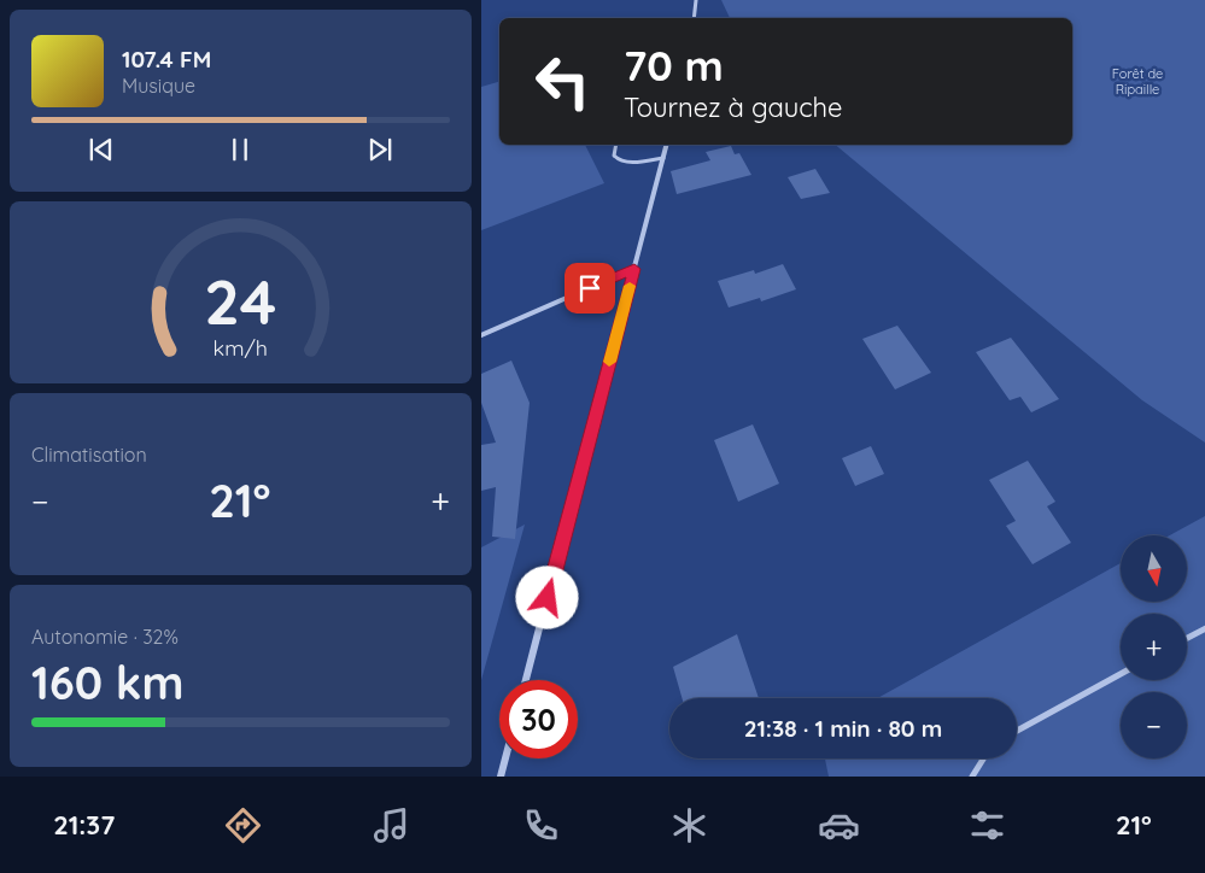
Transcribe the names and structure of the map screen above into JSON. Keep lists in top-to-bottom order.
{
  "parks": ["Forêt de Ripaille"],
  "north": "bottom",
  "page": {
    "turn": ["70 m", "Tournez à gauche"],
    "song": ["107.4 FM", "Musique"],
    "tile": [
      "Climatisation",
      ["Autonomie · 32%", "160 km"]
    ],
    "heat": ["−", "21°", "+"],
    "map_buttons": ["+", "−"],
    "limit": "30",
    "trip": "21:38 · 1 min · 80 m",
    "tabs": ["21:37", "21°"],
    "gauge": ["24", "km/h"]
  }
}
